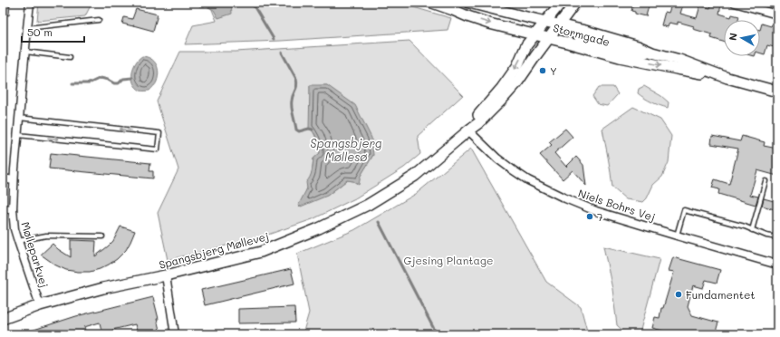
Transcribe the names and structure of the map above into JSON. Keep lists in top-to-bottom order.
{
  "streets": {
    "street": [
      "Stormgade",
      "Niels Bohrs Vej",
      "Spangsbjerg Møllevej",
      "Mølleparkvej"
    ]
  },
  "crossings": [
    ["Stormgade", "Spangsbjerg Møllevej"],
    ["Niels Bohrs Vej", "Spangsbjerg Møllevej"],
    ["Spangsbjerg Møllevej", "Mølleparkvej"]
  ],
  "water": ["Spangsbjerg Møllesø"],
  "parks": ["Gjesing Plantage"],
  "places": ["Y", "7", "Fundamentet"],
  "scale_bar": "50 m",
  "north": "left"
}
